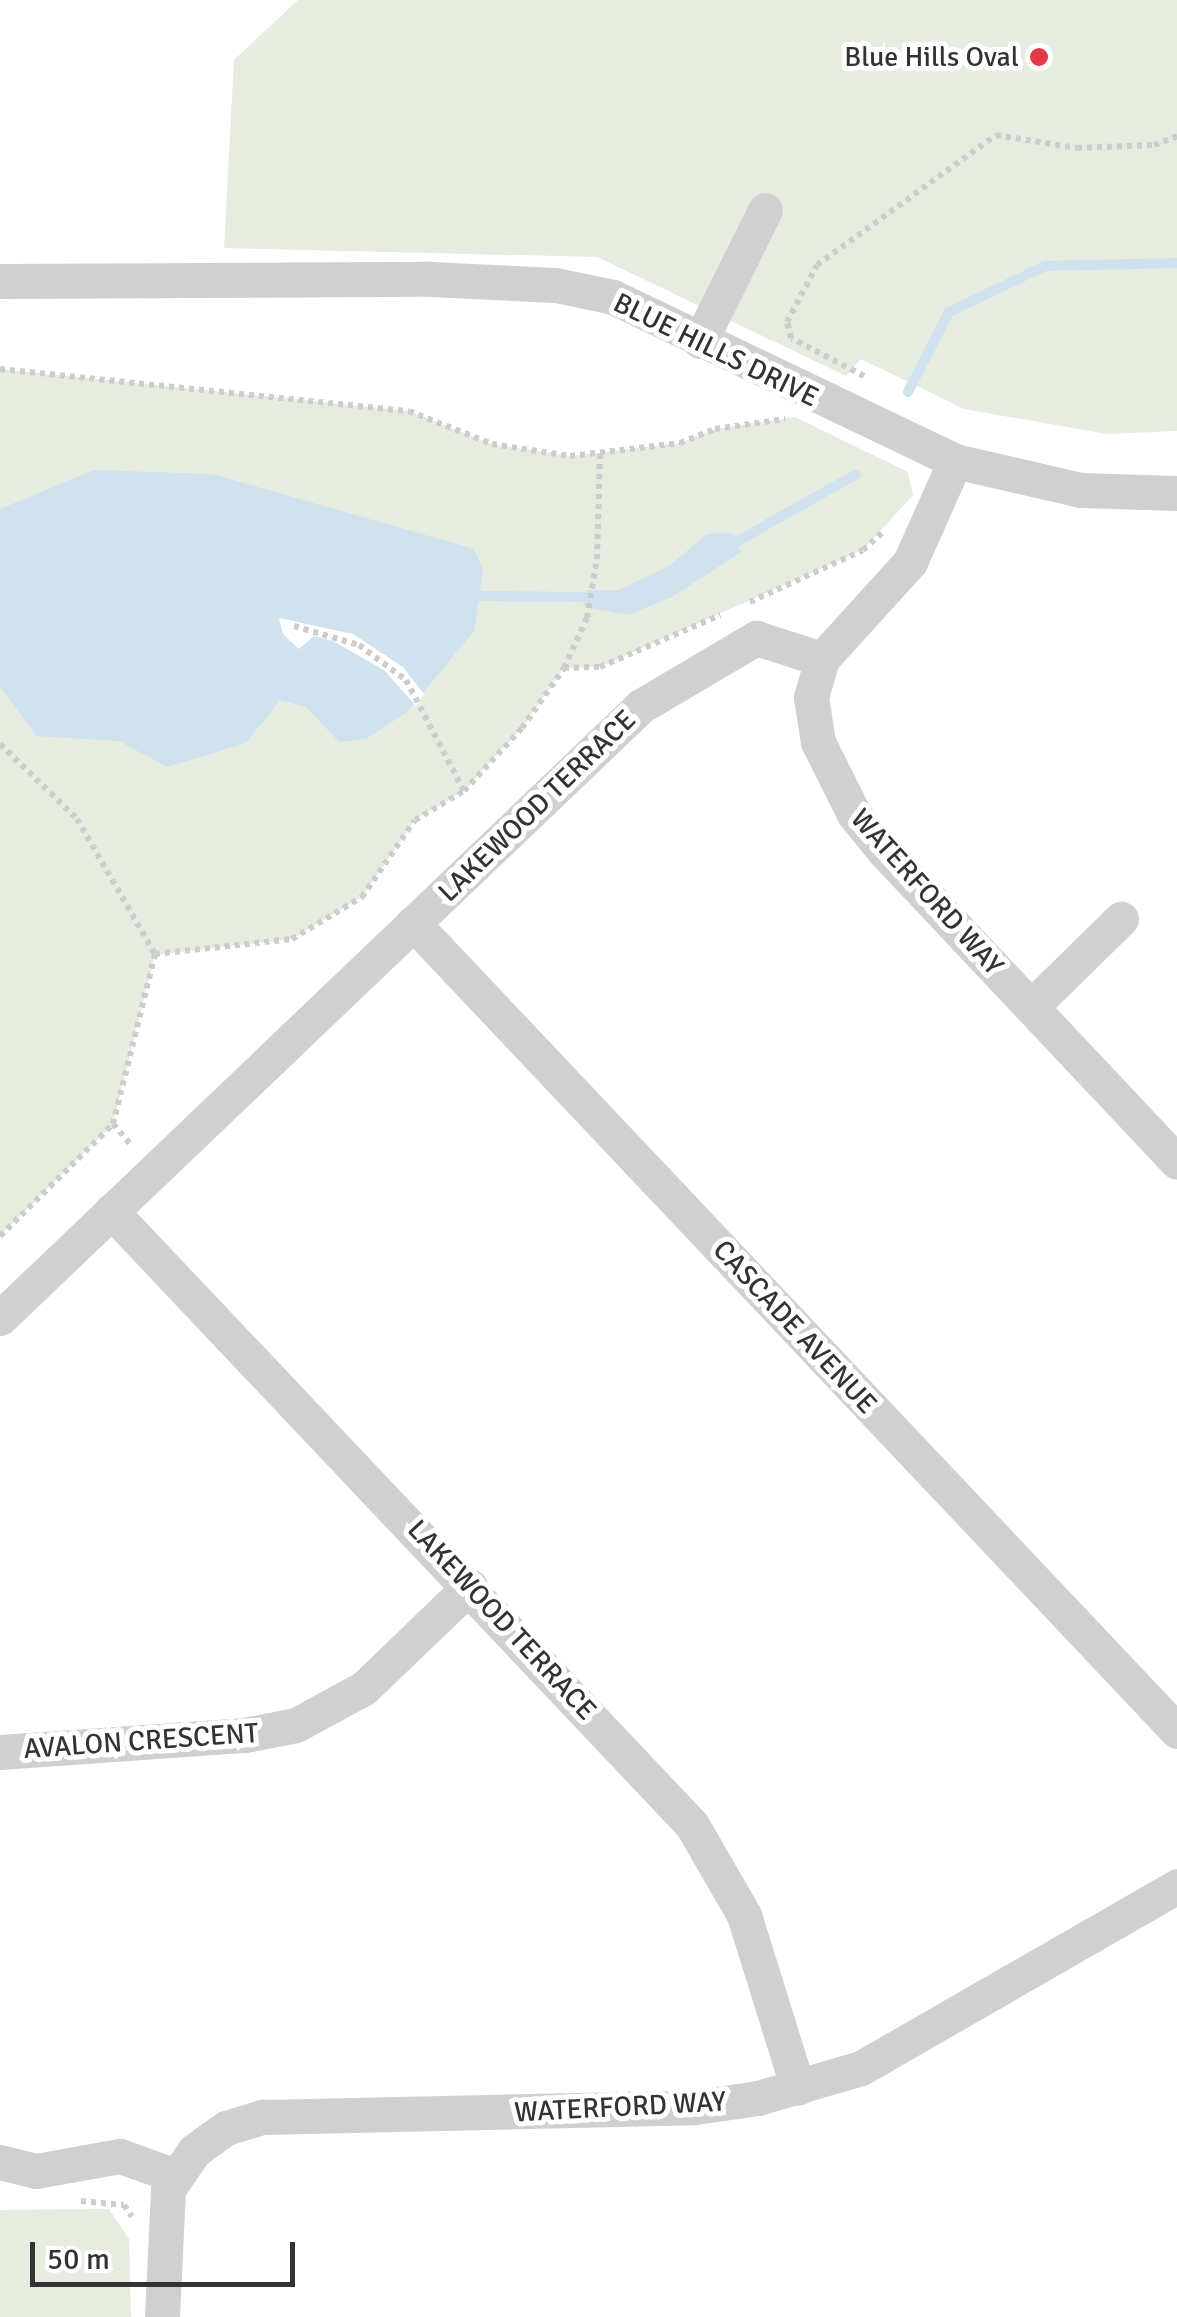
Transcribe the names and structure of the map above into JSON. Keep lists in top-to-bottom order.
{
  "streets": {
    "street": [
      "BLUE HILLS DRIVE",
      "LAKEWOOD TERRACE",
      "WATERFORD WAY",
      "CASCADE AVENUE",
      "AVALON CRESCENT"
    ]
  },
  "crossings": [
    ["LAKEWOOD TERRACE", "WATERFORD WAY"],
    ["LAKEWOOD TERRACE", "CASCADE AVENUE"],
    ["LAKEWOOD TERRACE", "AVALON CRESCENT"]
  ],
  "places": ["Blue Hills Oval"],
  "scale_bar": "50 m"
}
